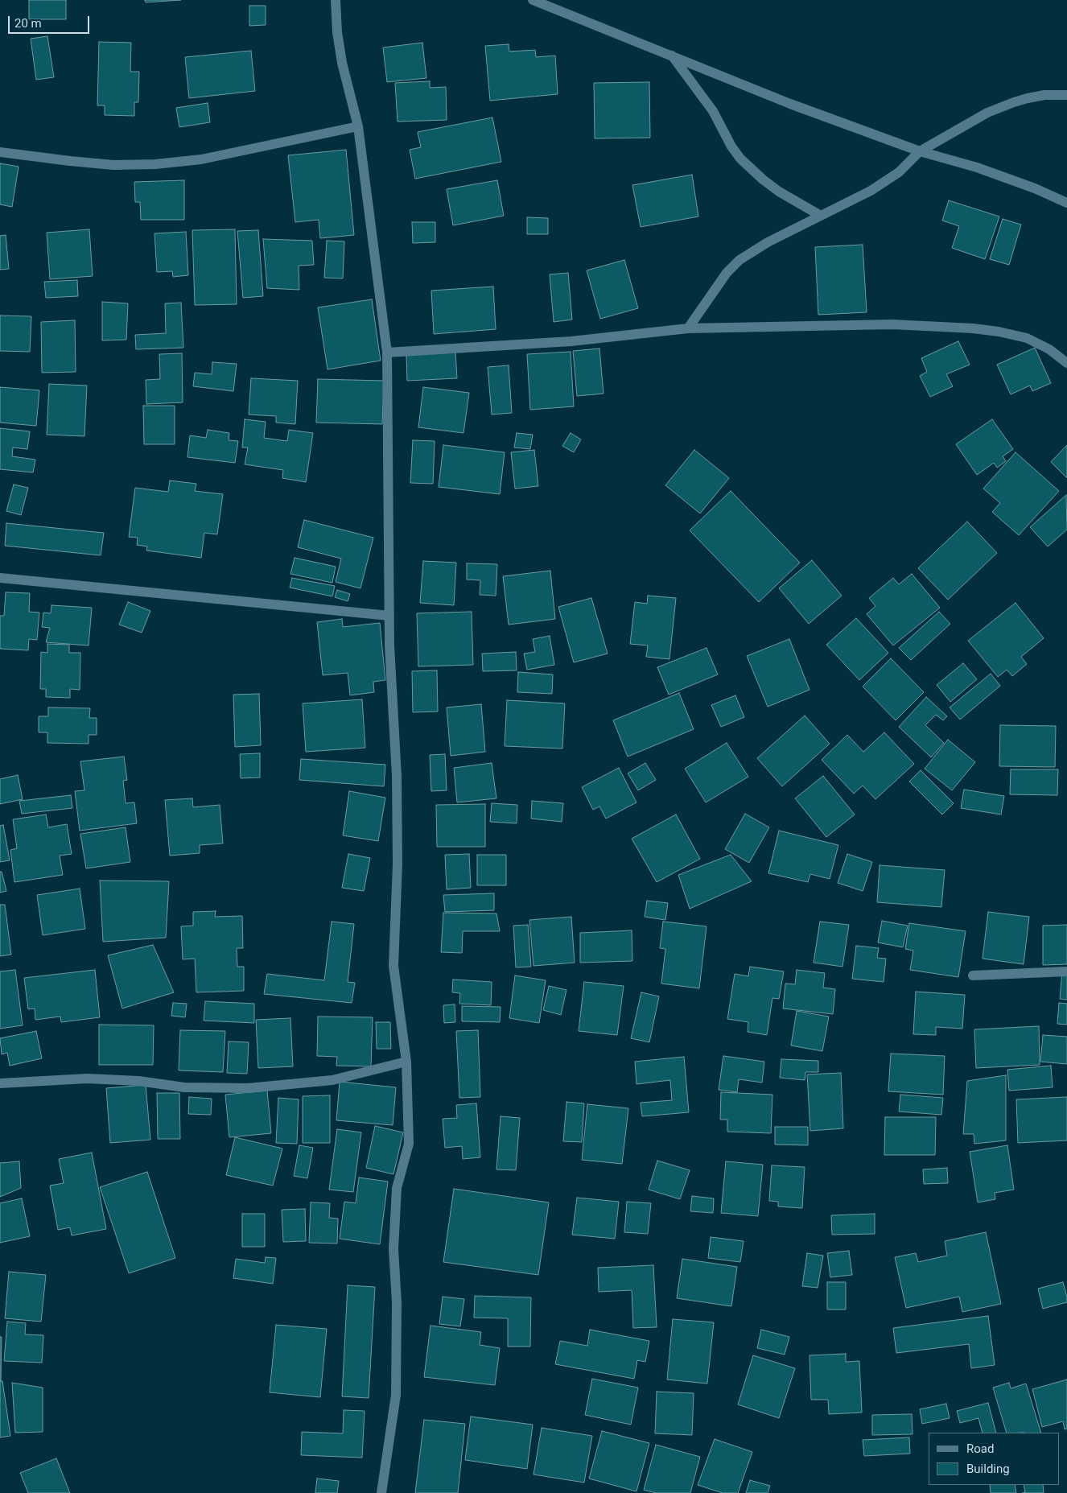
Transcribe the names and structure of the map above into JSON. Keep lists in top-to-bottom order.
{
  "legend": ["Road", "Building"],
  "scale_bar": "20 m"
}
